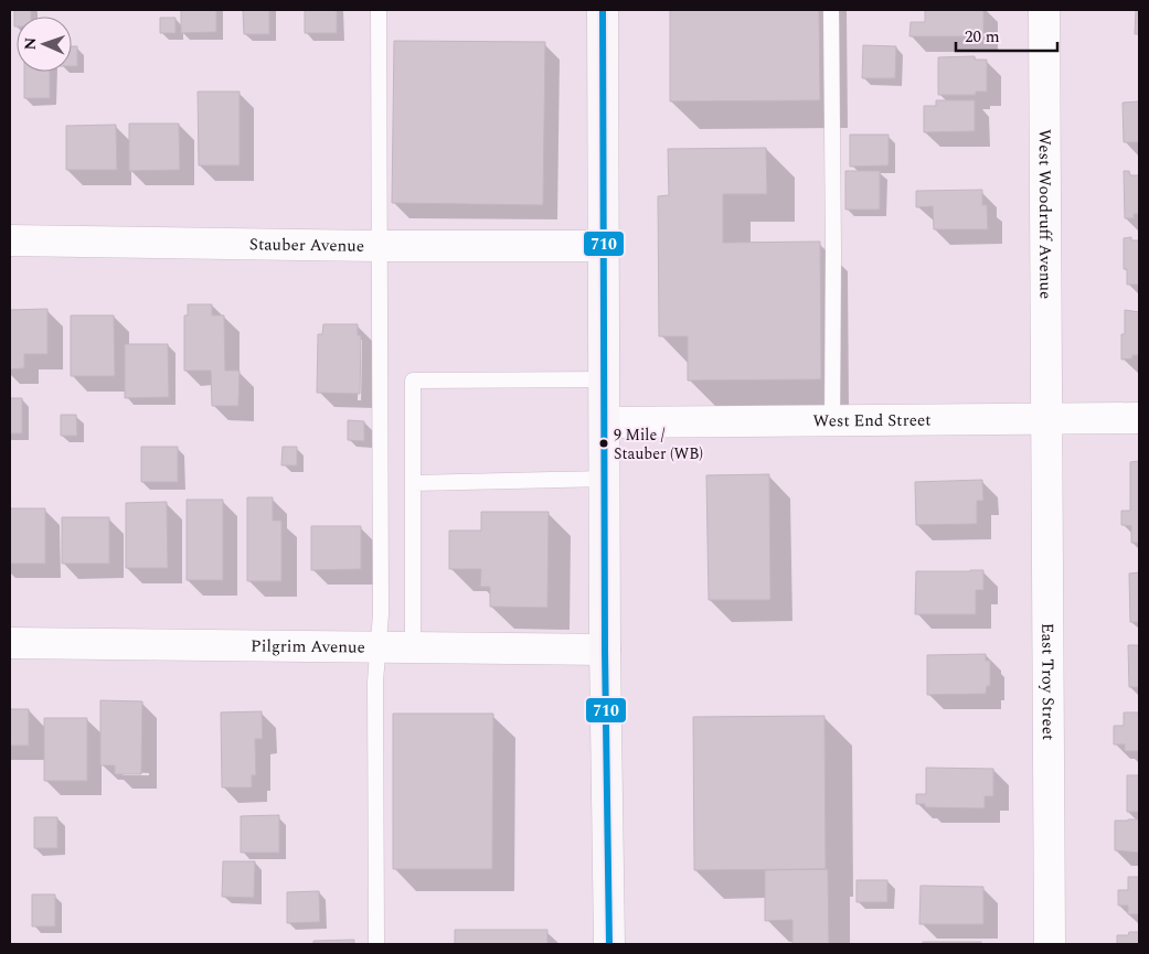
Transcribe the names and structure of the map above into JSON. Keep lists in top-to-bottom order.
{
  "streets": {
    "street": [
      "West Woodruff Avenue",
      "Stauber Avenue",
      "West End Street",
      "Pilgrim Avenue",
      "East Troy Street"
    ]
  },
  "crossings": [
    ["West Woodruff Avenue", "West End Street"],
    ["West Woodruff Avenue", "East Troy Street"],
    ["West End Street", "East Troy Street"]
  ],
  "places": ["9 Mile / Stauber (WB)"],
  "lines": ["transit line 710"],
  "scale_bar": "20 m",
  "north": "left"
}
